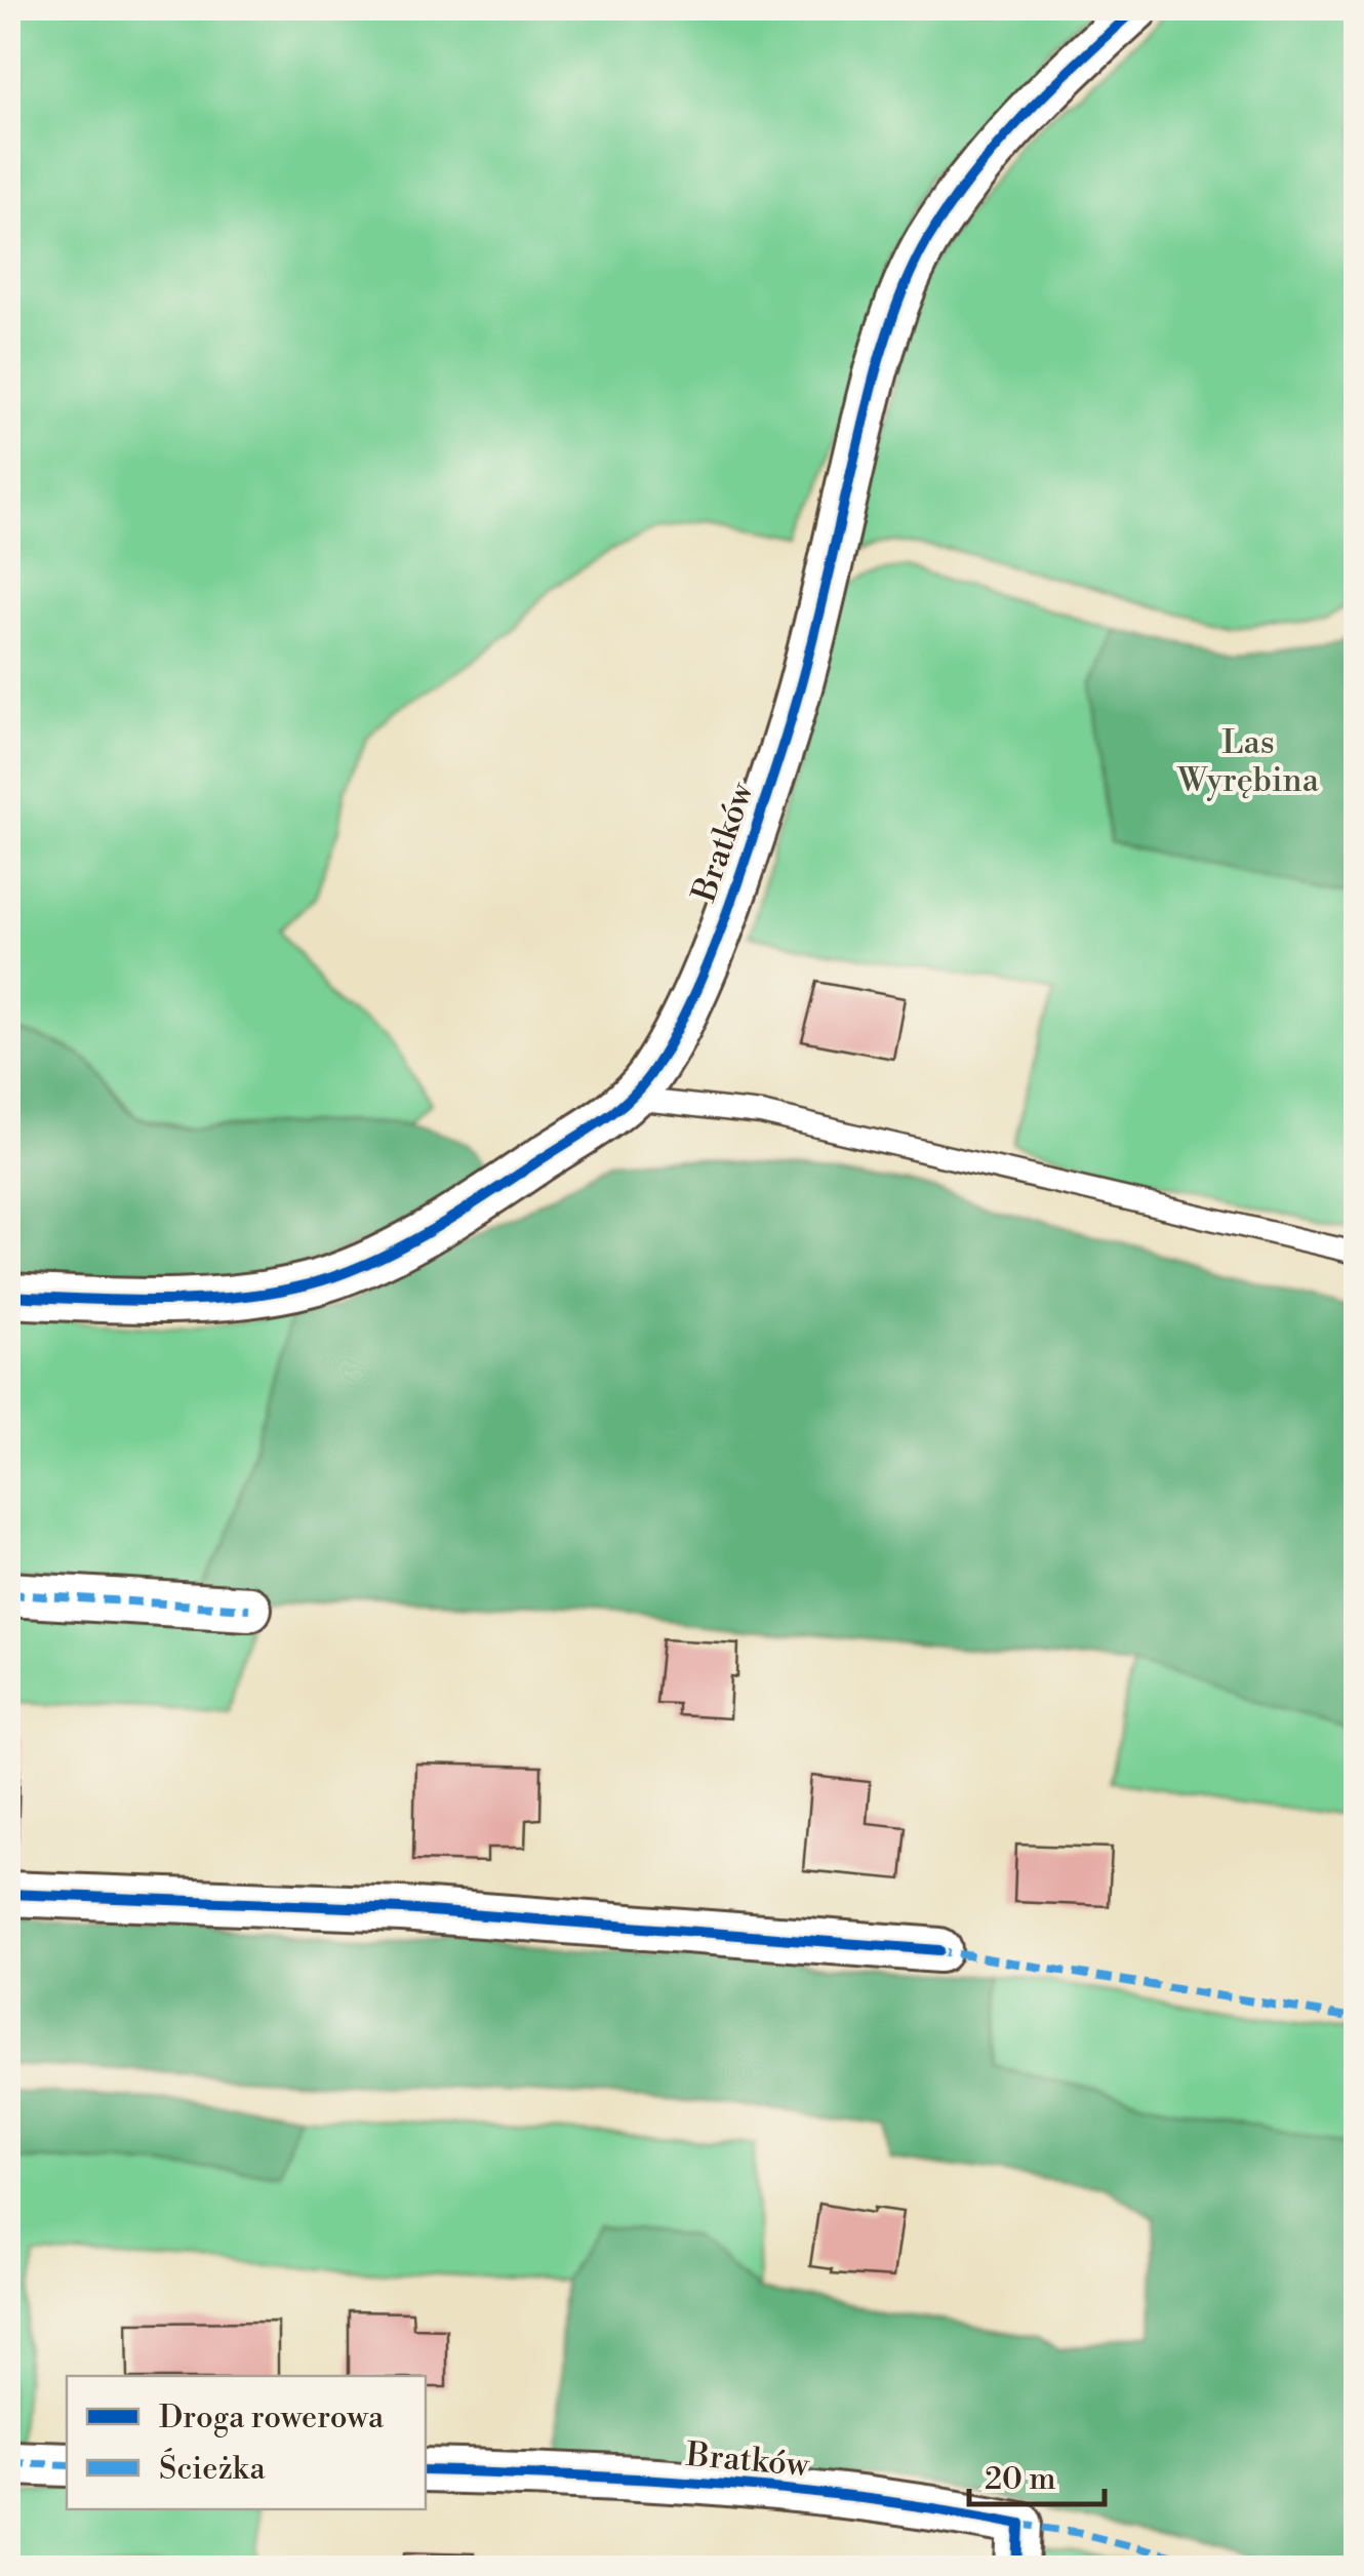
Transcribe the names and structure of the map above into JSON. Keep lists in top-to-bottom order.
{
  "streets": {
    "street": ["Bratków"]
  },
  "parks": ["Las Wyrębina"],
  "legend": ["Droga rowerowa", "Ścieżka"],
  "scale_bar": "20 m"
}
